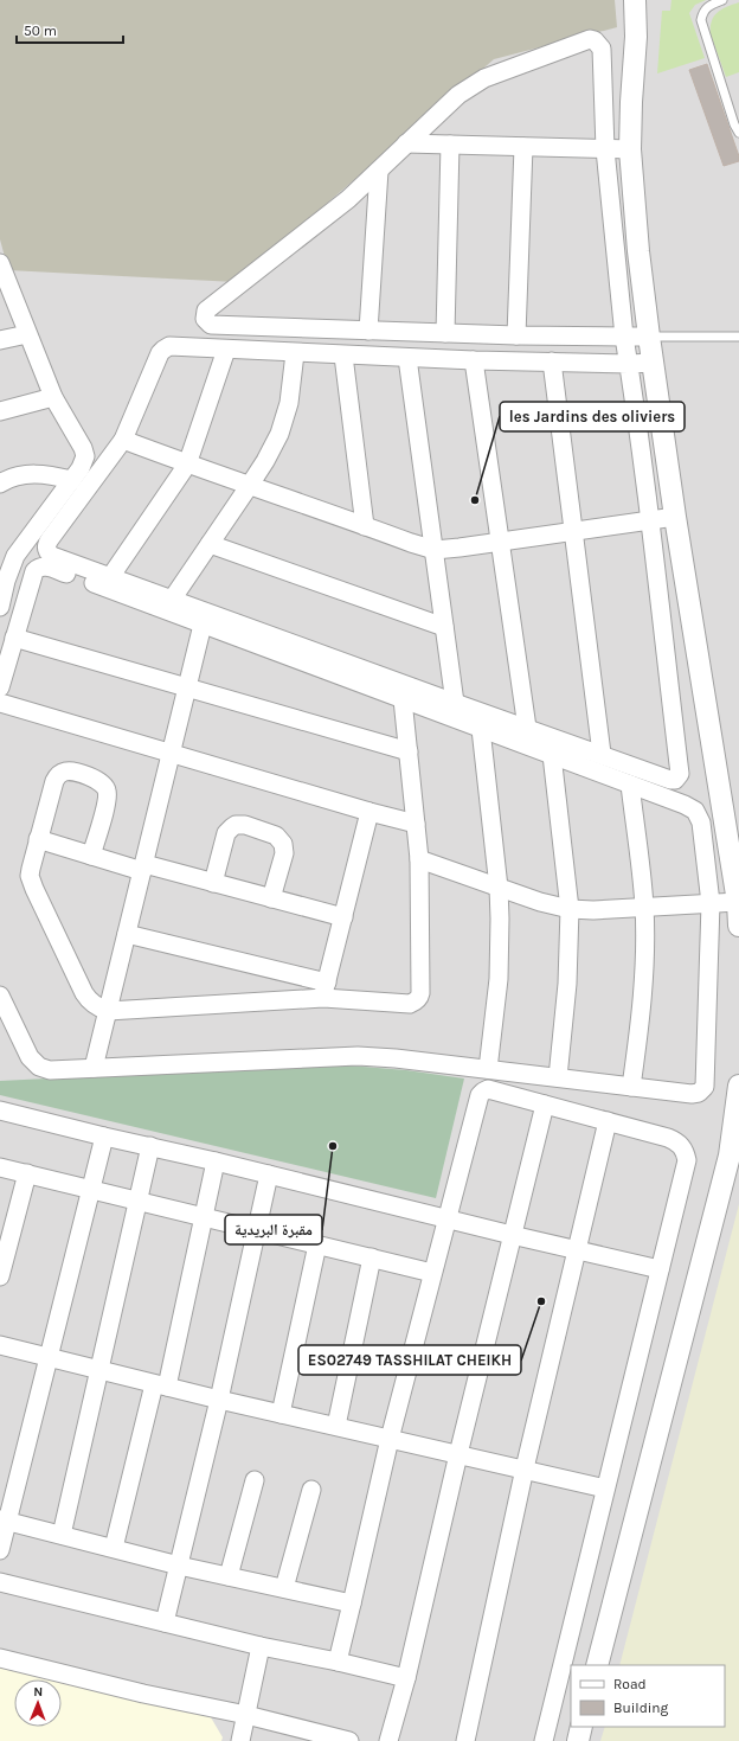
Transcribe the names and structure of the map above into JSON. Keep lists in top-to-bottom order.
{
  "places": ["les Jardins des oliviers", "مقبرة البريدية", "ES02749 TASSHILAT CHEIKH"],
  "legend": ["Road", "Building"],
  "scale_bar": "50 m",
  "north": "top"
}
